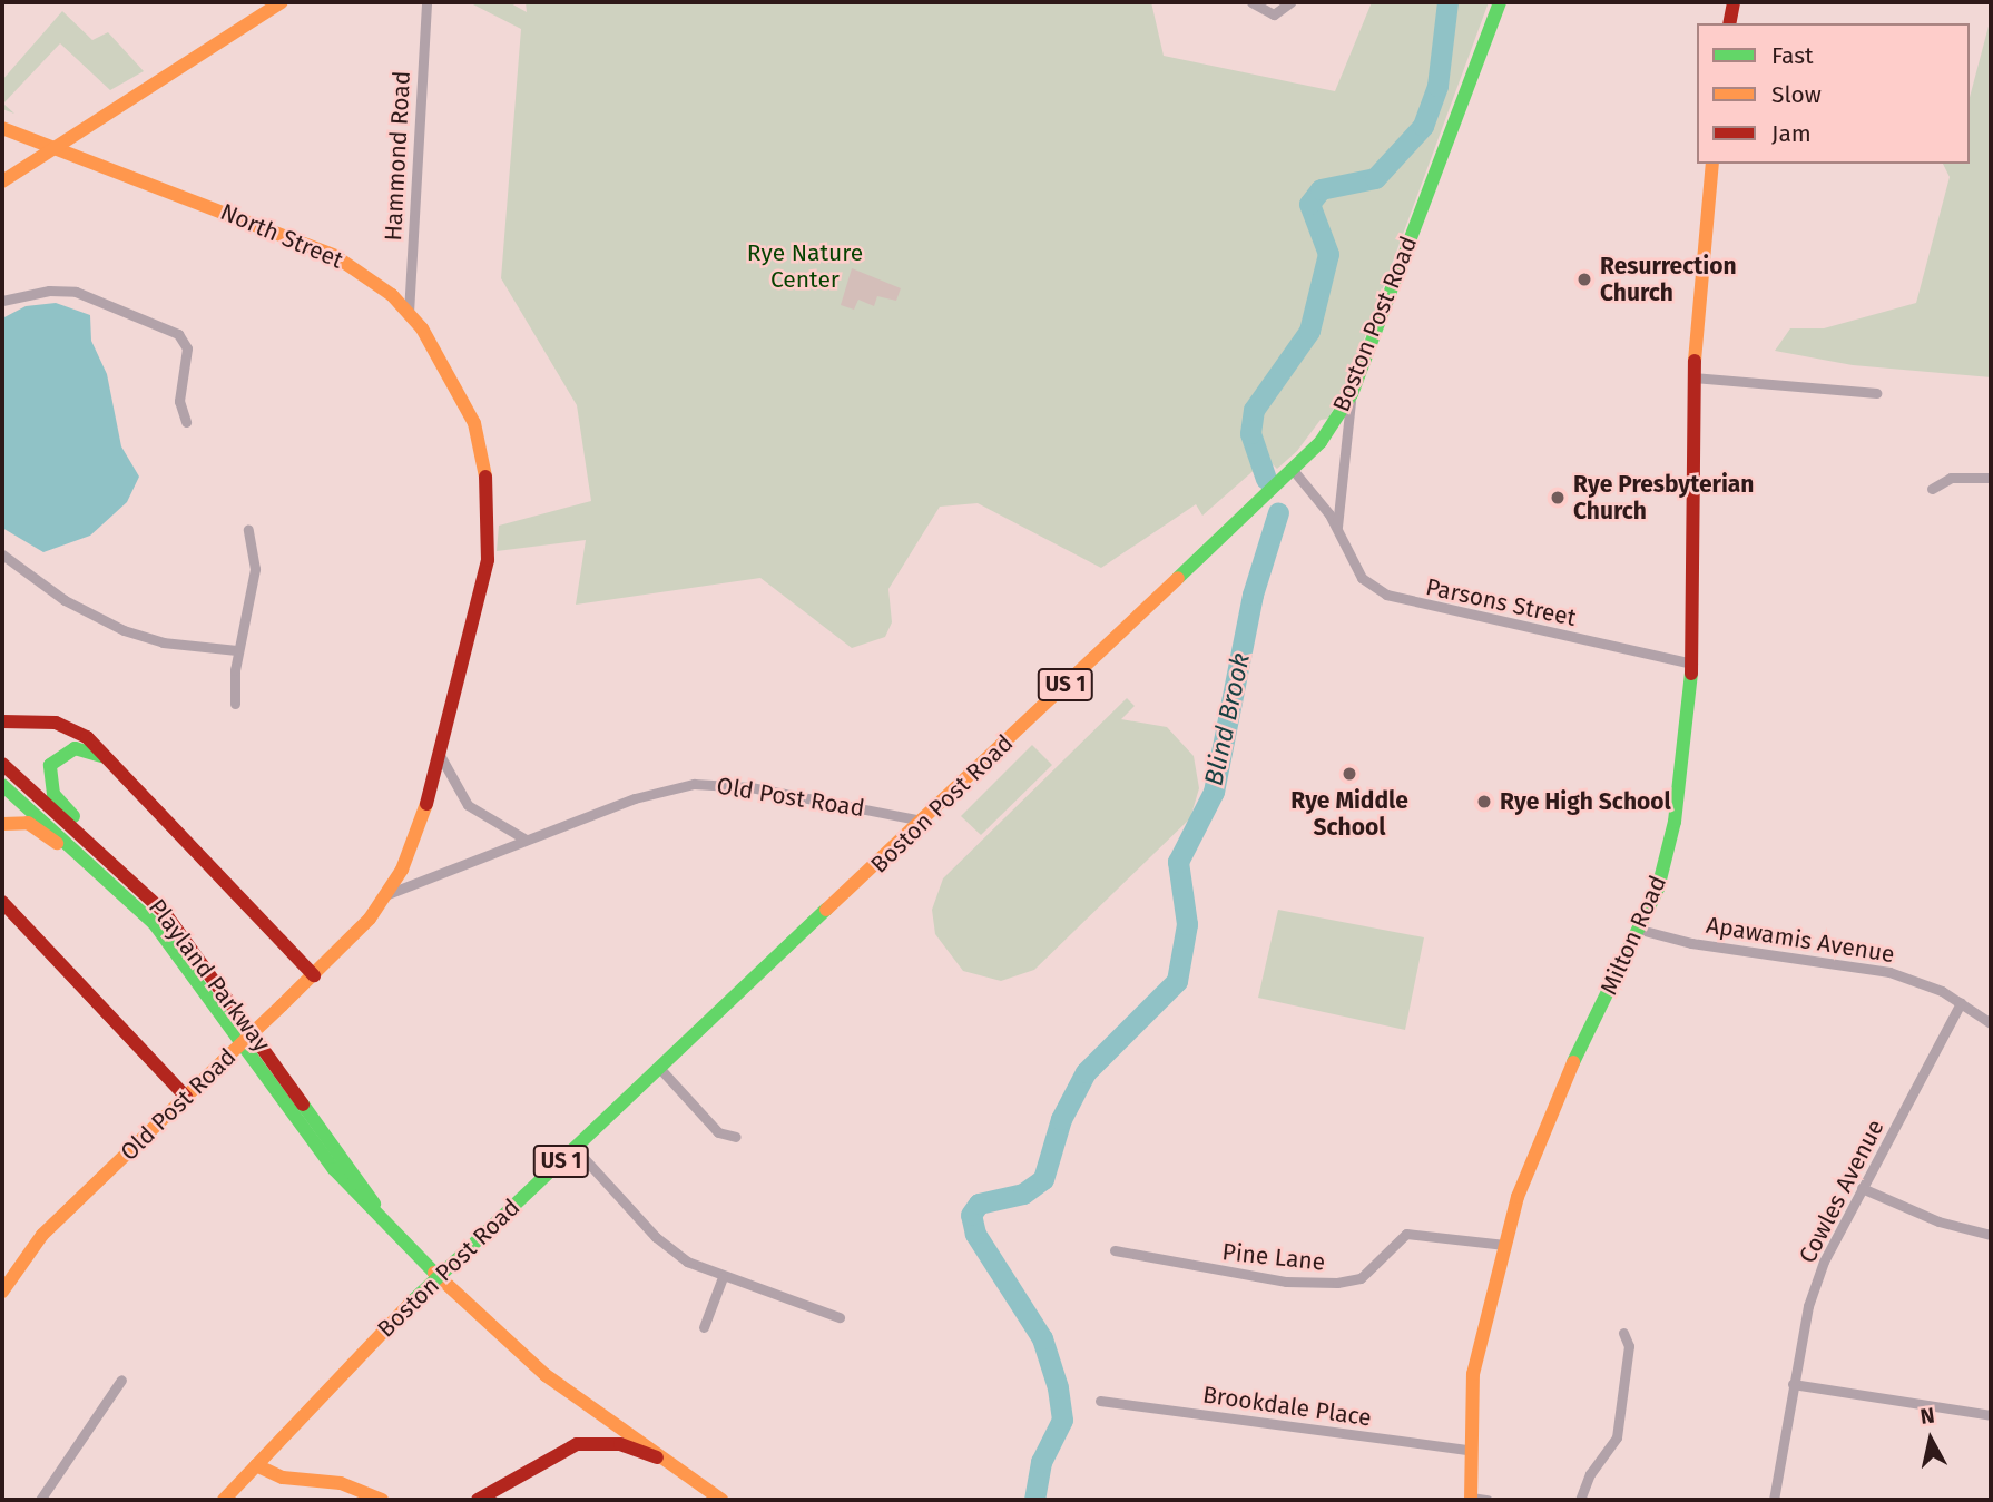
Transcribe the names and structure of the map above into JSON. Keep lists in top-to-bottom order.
{
  "streets": {
    "main road": [
      "North Street",
      "Boston Post Road",
      "US 1",
      "Old Post Road",
      "Milton Road",
      "Playland Parkway"
    ],
    "street": [
      "Hammond Road",
      "Parsons Street",
      "Apawamis Avenue",
      "Cowles Avenue",
      "Pine Lane",
      "Brookdale Place"
    ]
  },
  "crossings": [
    ["Hammond Road", "North Street"],
    ["North Street", "Old Post Road"],
    ["Boston Post Road", "Parsons Street"],
    ["Boston Post Road", "Old Post Road"],
    ["Parsons Street", "Milton Road"],
    ["Milton Road", "Apawamis Avenue"],
    ["Milton Road", "Pine Lane"],
    ["Milton Road", "Brookdale Place"],
    ["Apawamis Avenue", "Cowles Avenue"]
  ],
  "water": ["Blind Brook"],
  "parks": ["Rye Nature Center"],
  "places": [
    "Resurrection Church",
    "Rye Presbyterian Church",
    "Rye Middle School",
    "Rye High School"
  ],
  "legend": ["Fast", "Slow", "Jam"],
  "north": "top"
}
